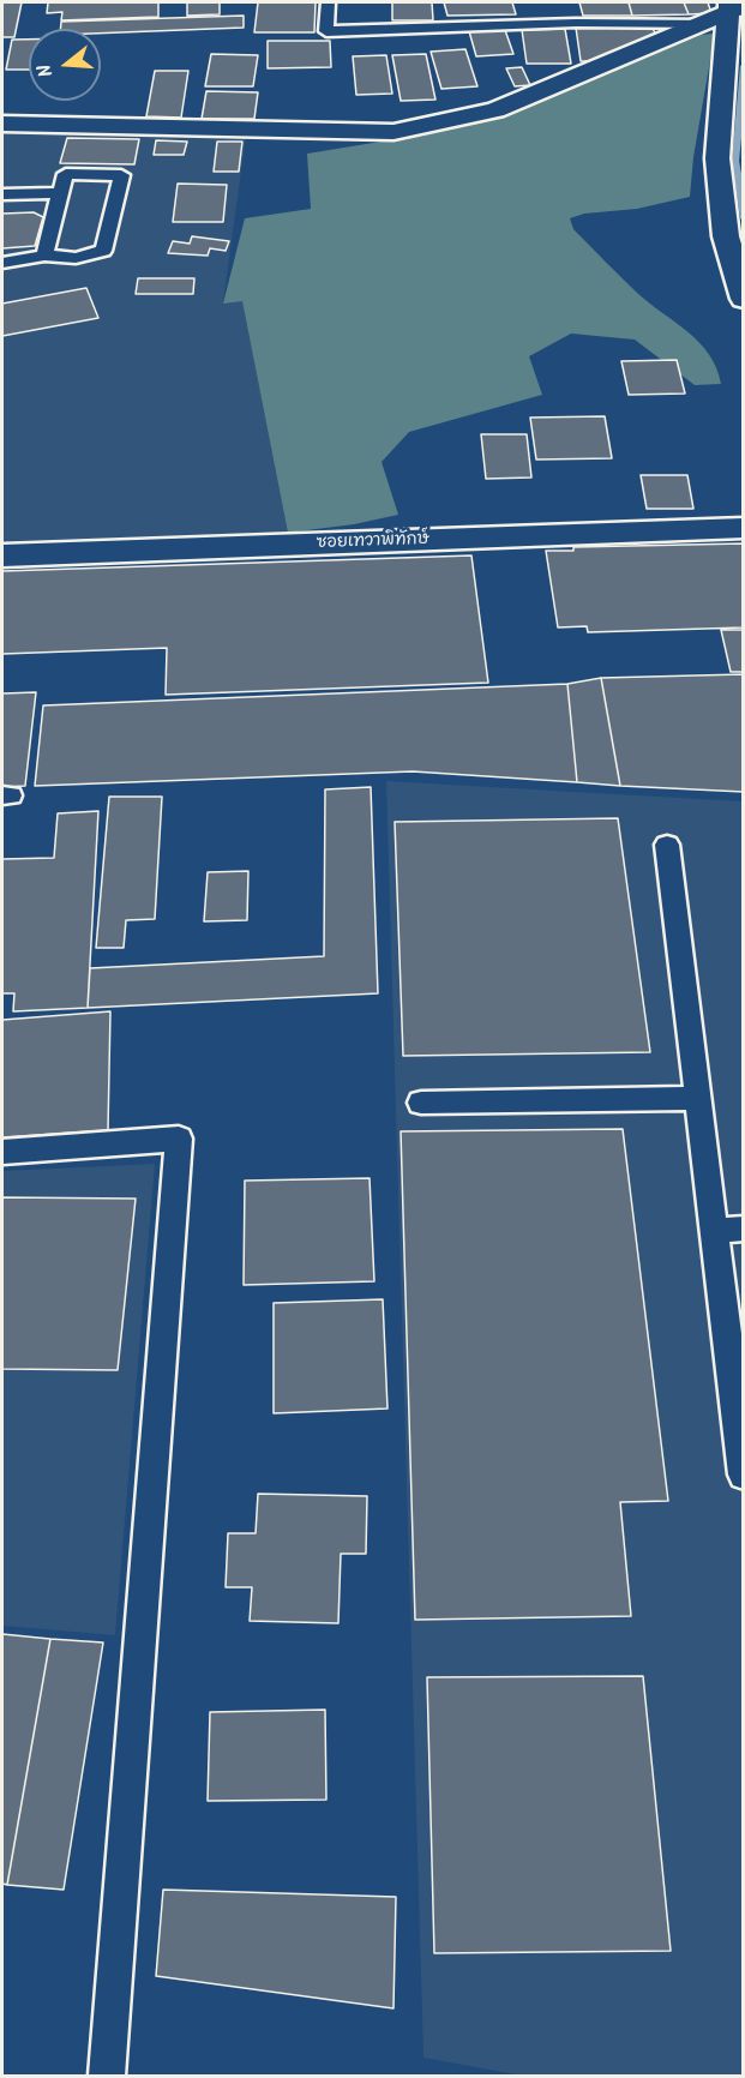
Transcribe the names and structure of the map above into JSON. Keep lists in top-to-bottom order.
{
  "streets": {
    "street": ["ซอยเทวาพิทักษ์"]
  },
  "north": "left"
}
